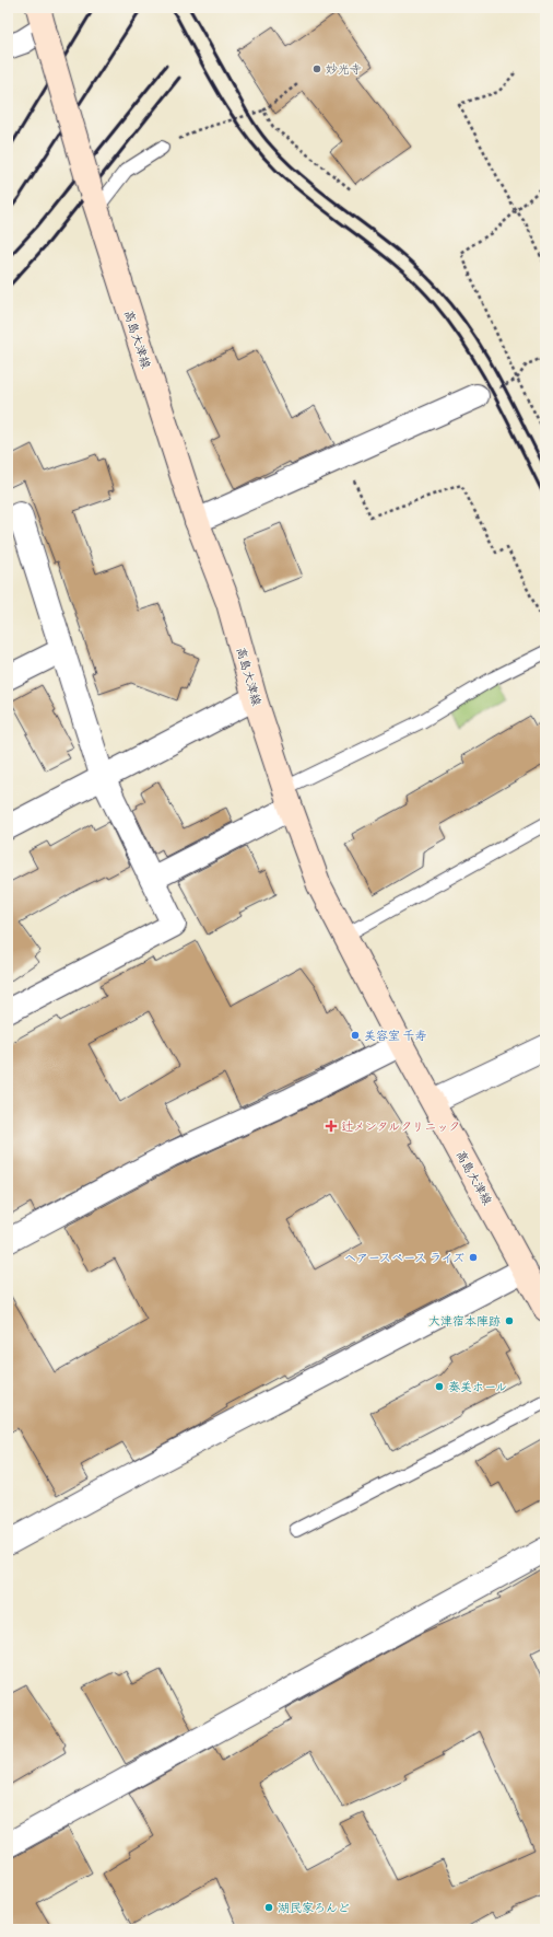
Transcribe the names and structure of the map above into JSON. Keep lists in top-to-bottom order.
{
  "streets": {
    "main road": ["高島大津線"]
  },
  "places": {
    "other": [
      "妙光寺",
      "美容室 千寿",
      "ヘアースペース ライズ",
      "大津宿本陣跡",
      "奏美ホール",
      "湖民家ろんど"
    ],
    "health": ["辻メンタルクリニック"]
  }
}
